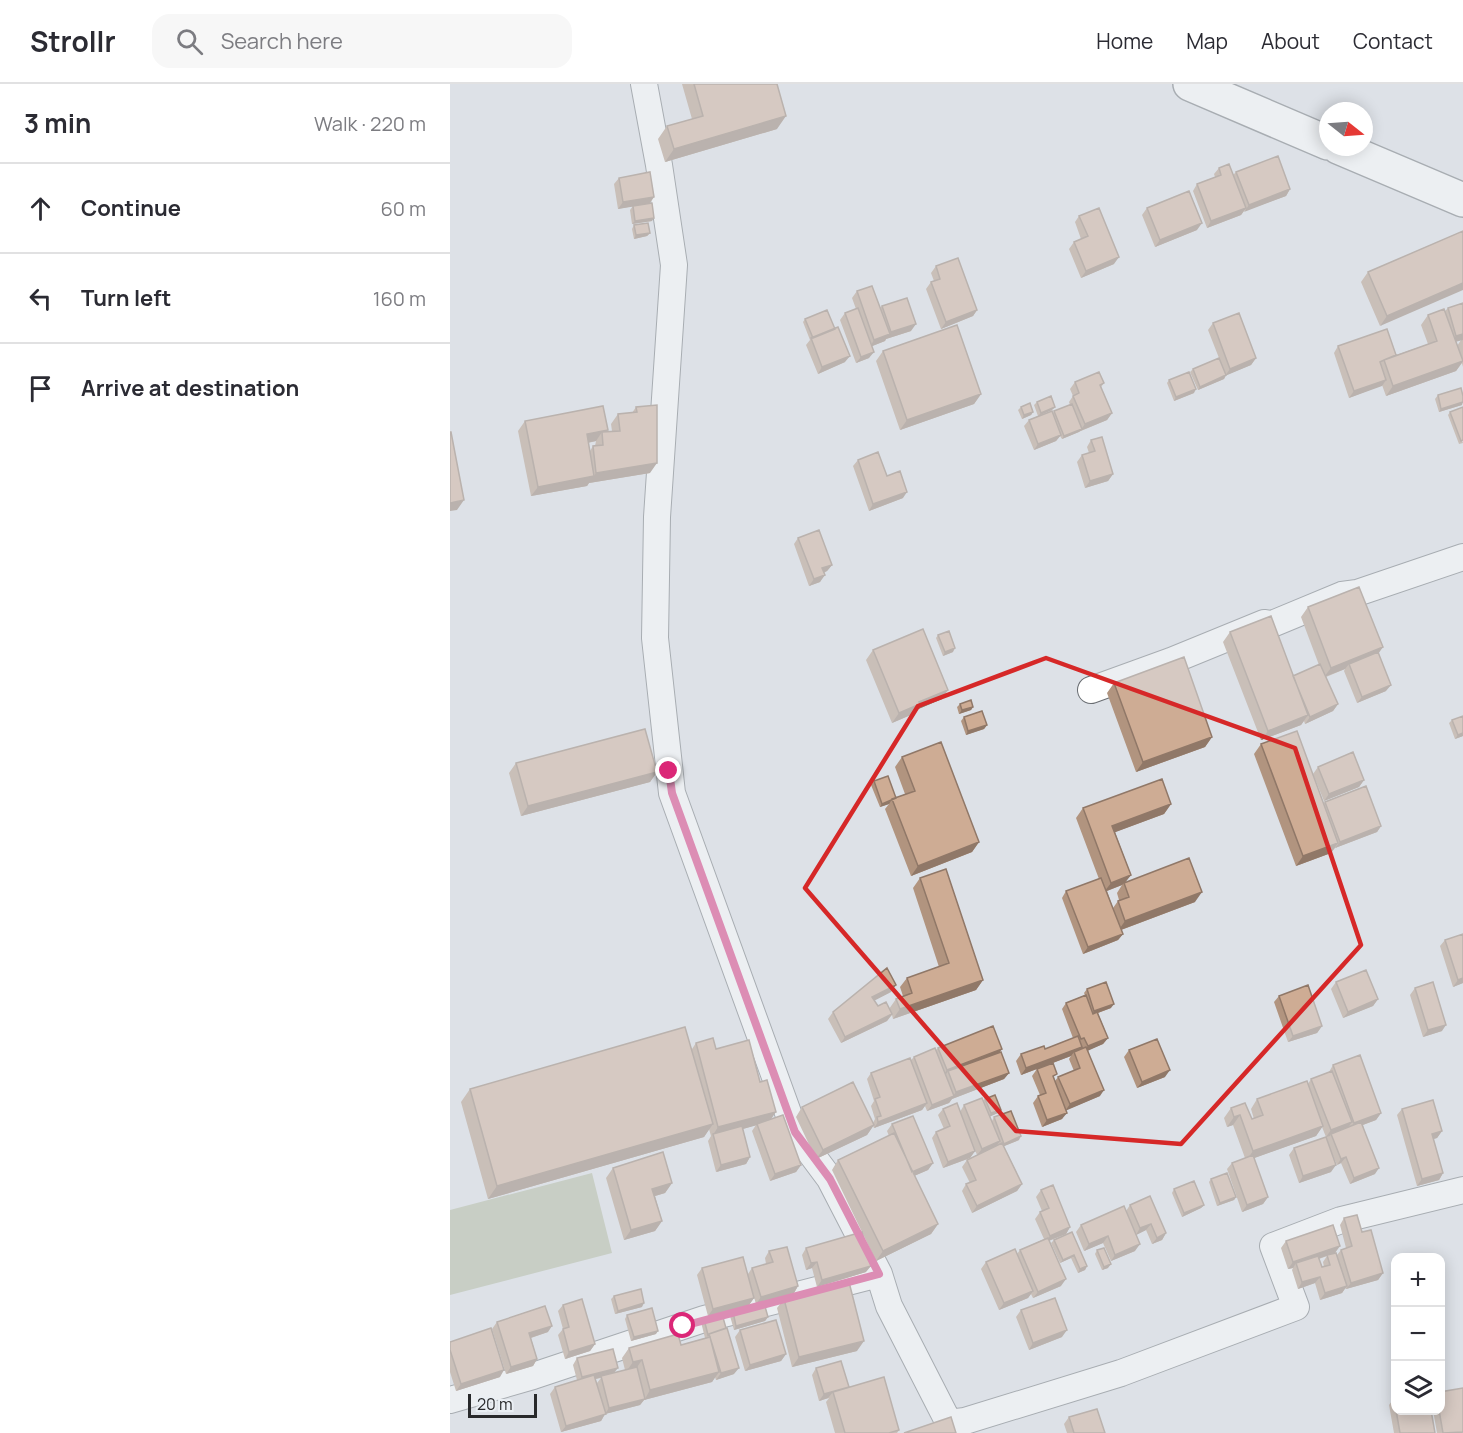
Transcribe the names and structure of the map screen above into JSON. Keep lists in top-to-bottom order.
{
  "scale_bar": "20 m",
  "north": "right",
  "page": {
    "header": "Strollr",
    "search": "Search here",
    "nav": [
      "Home",
      "Map",
      "About",
      "Contact"
    ],
    "heading": ["3 min", "Walk · 220 m"],
    "list": [
      ["Continue", "60 m"],
      ["Turn left", "160 m"],
      "Arrive at destination"
    ],
    "map_buttons": ["+", "−"],
    "scale": "20 m"
  }
}
